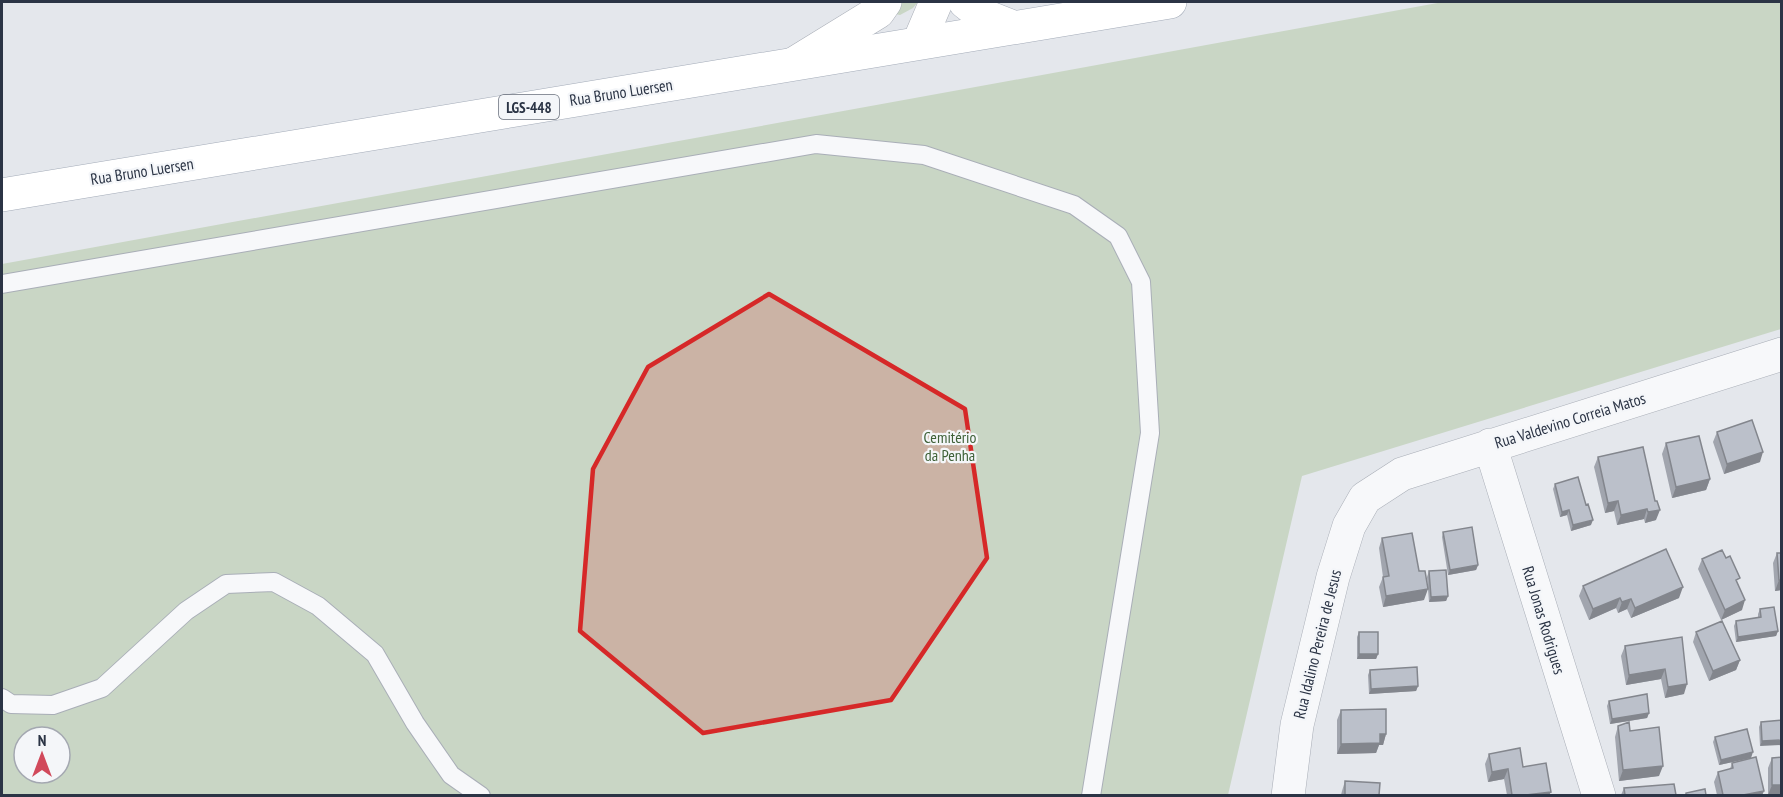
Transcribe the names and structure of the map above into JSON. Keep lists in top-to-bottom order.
{
  "streets": {
    "main road": ["Rua Bruno Luersen", "LGS-448"],
    "street": ["Rua Valdevino Correia Matos", "Rua Jonas Rodrigues", "Rua Idalino Pereira de Jesus"]
  },
  "crossings": [
    ["Rua Valdevino Correia Matos", "Rua Jonas Rodrigues"],
    ["Rua Valdevino Correia Matos", "Rua Idalino Pereira de Jesus"]
  ],
  "parks": ["Cemitério da Penha"],
  "north": "top"
}
